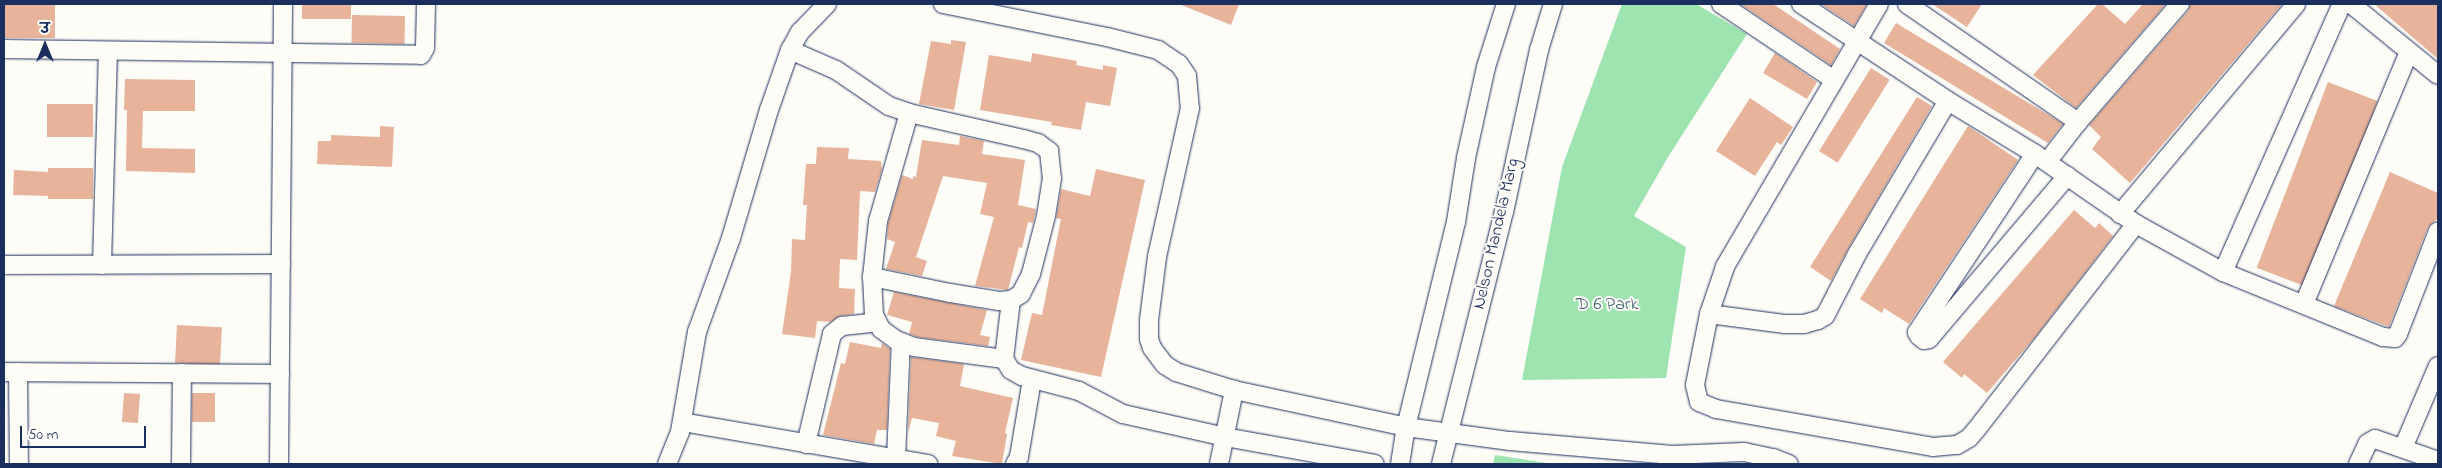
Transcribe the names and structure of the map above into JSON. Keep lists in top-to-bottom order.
{
  "streets": {
    "street": ["Nelson Mandela Marg"]
  },
  "parks": ["D 6 Park"],
  "scale_bar": "50 m",
  "north": "top"
}
